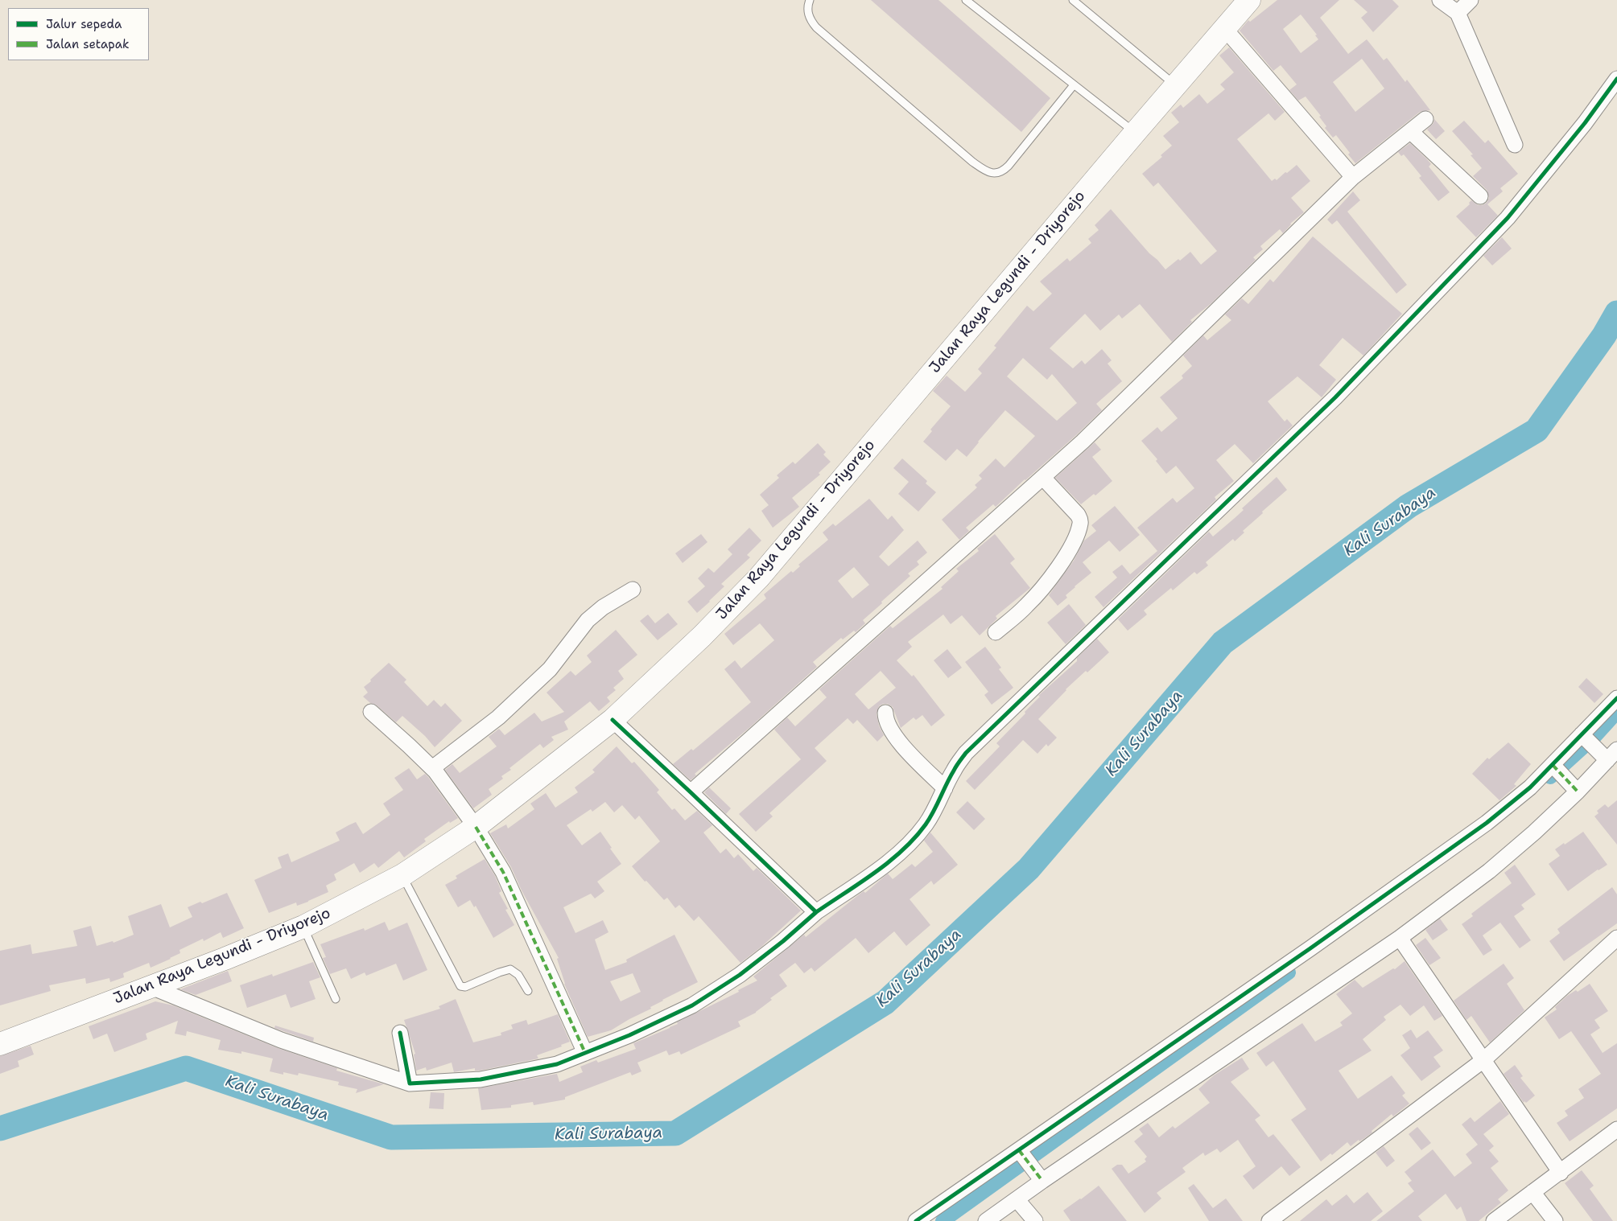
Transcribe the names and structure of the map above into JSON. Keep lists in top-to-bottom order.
{
  "streets": {
    "main road": ["Jalan Raya Legundi - Driyorejo"]
  },
  "water": ["Kali Surabaya"],
  "legend": ["Jalur sepeda", "Jalan setapak"]
}
